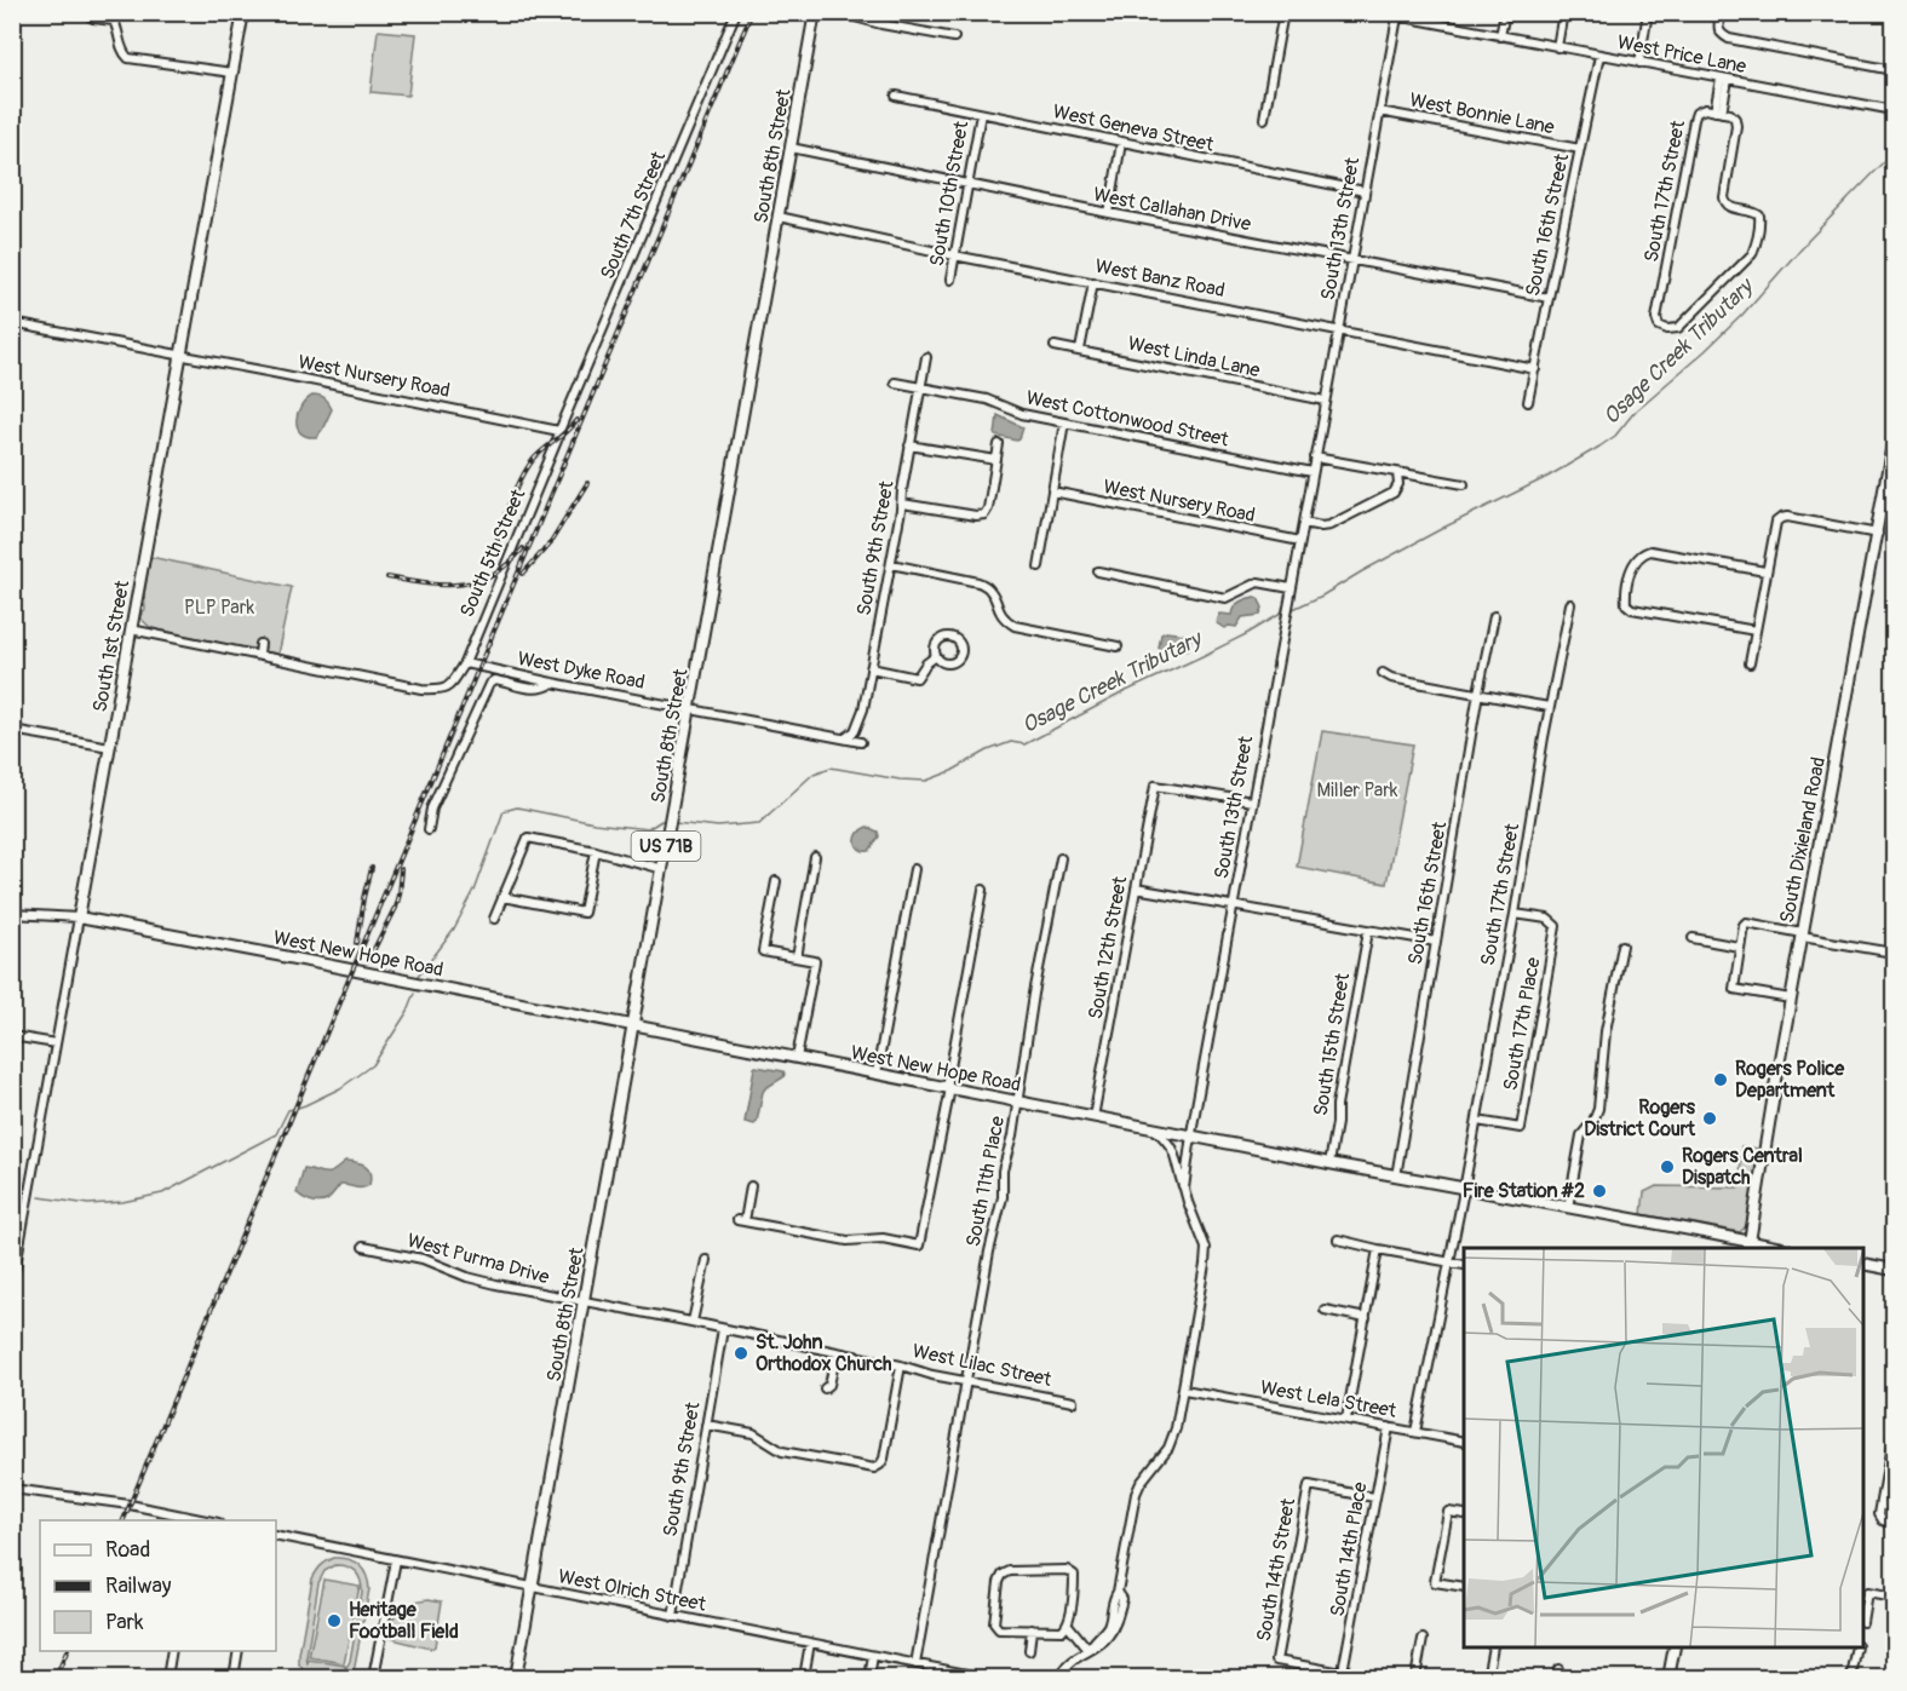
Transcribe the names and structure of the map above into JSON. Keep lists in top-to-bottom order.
{
  "streets": {
    "main road": [
      "South 8th Street",
      "South 1st Street",
      "South Dixieland Road",
      "US 71B",
      "West New Hope Road"
    ],
    "street": [
      "West Price Lane",
      "West Bonnie Lane",
      "West Geneva Street",
      "South 17th Street",
      "South 10th Street",
      "West Callahan Drive",
      "South 7th Street",
      "South 16th Street",
      "South 13th Street",
      "West Banz Road",
      "West Linda Lane",
      "West Nursery Road",
      "West Cottonwood Street",
      "South 9th Street",
      "South 5th Street",
      "West Dyke Road",
      "South 12th Street",
      "South 17th Place",
      "South 15th Street",
      "South 11th Place",
      "West Purma Drive",
      "West Lilac Street",
      "West Lela Street",
      "South 14th Place",
      "South 14th Street",
      "West Olrich Street"
    ]
  },
  "crossings": [
    ["West Price Lane", "South 17th Street"],
    ["West Price Lane", "South 16th Street"],
    ["West Price Lane", "South 13th Street"],
    ["West Bonnie Lane", "South 16th Street"],
    ["West Bonnie Lane", "South 13th Street"],
    ["West Geneva Street", "South 10th Street"],
    ["West Geneva Street", "South 13th Street"],
    ["South 8th Street", "West Callahan Drive"],
    ["South 8th Street", "West Banz Road"],
    ["South 8th Street", "West Dyke Road"],
    ["South 8th Street", "West New Hope Road"],
    ["South 8th Street", "West Purma Drive"],
    ["South 8th Street", "West Lilac Street"],
    ["South 8th Street", "West Olrich Street"],
    ["South 17th Street", "West New Hope Road"],
    ["South 17th Street", "South 17th Place"],
    ["South 10th Street", "West Callahan Drive"],
    ["South 10th Street", "West Banz Road"],
    ["West Callahan Drive", "South 16th Street"],
    ["West Callahan Drive", "South 13th Street"],
    ["South 7th Street", "West Nursery Road"],
    ["South 7th Street", "South 5th Street"],
    ["South 16th Street", "West Banz Road"],
    ["South 16th Street", "West New Hope Road"],
    ["South 13th Street", "West Banz Road"],
    ["South 13th Street", "West Linda Lane"],
    ["South 13th Street", "West Nursery Road"],
    ["South 13th Street", "West Cottonwood Street"],
    ["South 13th Street", "South 12th Street"],
    ["South 13th Street", "West New Hope Road"],
    ["South 13th Street", "West Lela Street"],
    ["West Nursery Road", "South 5th Street"],
    ["West Nursery Road", "South 1st Street"],
    ["West Cottonwood Street", "South 9th Street"],
    ["South 9th Street", "West Dyke Road"],
    ["South 9th Street", "West Lilac Street"],
    ["South 9th Street", "West Olrich Street"],
    ["South 5th Street", "West Dyke Road"],
    ["South 1st Street", "West New Hope Road"],
    ["South Dixieland Road", "West New Hope Road"],
    ["South 12th Street", "West New Hope Road"],
    ["West New Hope Road", "South 15th Street"],
    ["West New Hope Road", "South 11th Place"],
    ["South 11th Place", "West Lilac Street"],
    ["South 11th Place", "West Olrich Street"],
    ["West Purma Drive", "West Lilac Street"],
    ["West Lela Street", "South 14th Place"],
    ["South 14th Place", "South 14th Street"]
  ],
  "water": ["Osage Creek Tributary"],
  "parks": ["PLP Park", "Miller Park"],
  "places": [
    "Rogers Police Department",
    "Rogers District Court",
    "Rogers Central Dispatch",
    "Fire Station #2",
    "St. John Orthodox Church",
    "Heritage Football Field"
  ],
  "legend": ["Road", "Railway", "Park"]
}
